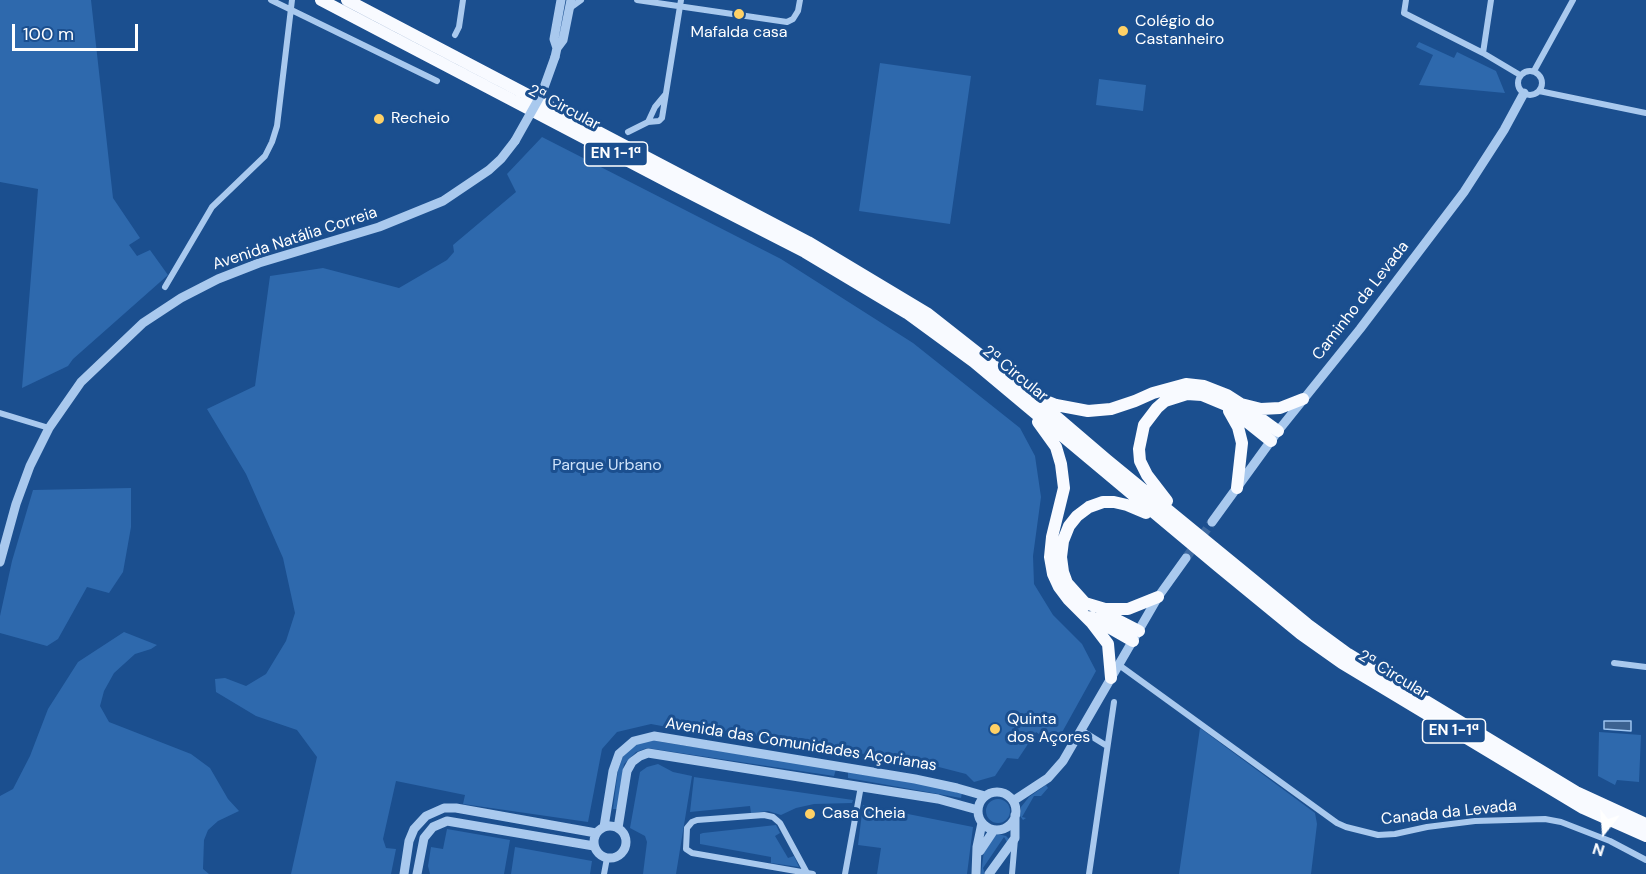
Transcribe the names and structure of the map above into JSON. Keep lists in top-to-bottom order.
{
  "streets": {
    "highway": ["2ª Circular", "EN 1-1ª"],
    "street": [
      "Avenida Natália Correia",
      "Caminho da Levada",
      "Avenida das Comunidades Açorianas",
      "Canada da Levada"
    ]
  },
  "parks": ["Parque Urbano"],
  "places": [
    "Mafalda casa",
    "Colégio do Castanheiro",
    "Recheio",
    "Quinta dos Açores",
    "Casa Cheia"
  ],
  "scale_bar": "100 m",
  "north": "bottom"
}
